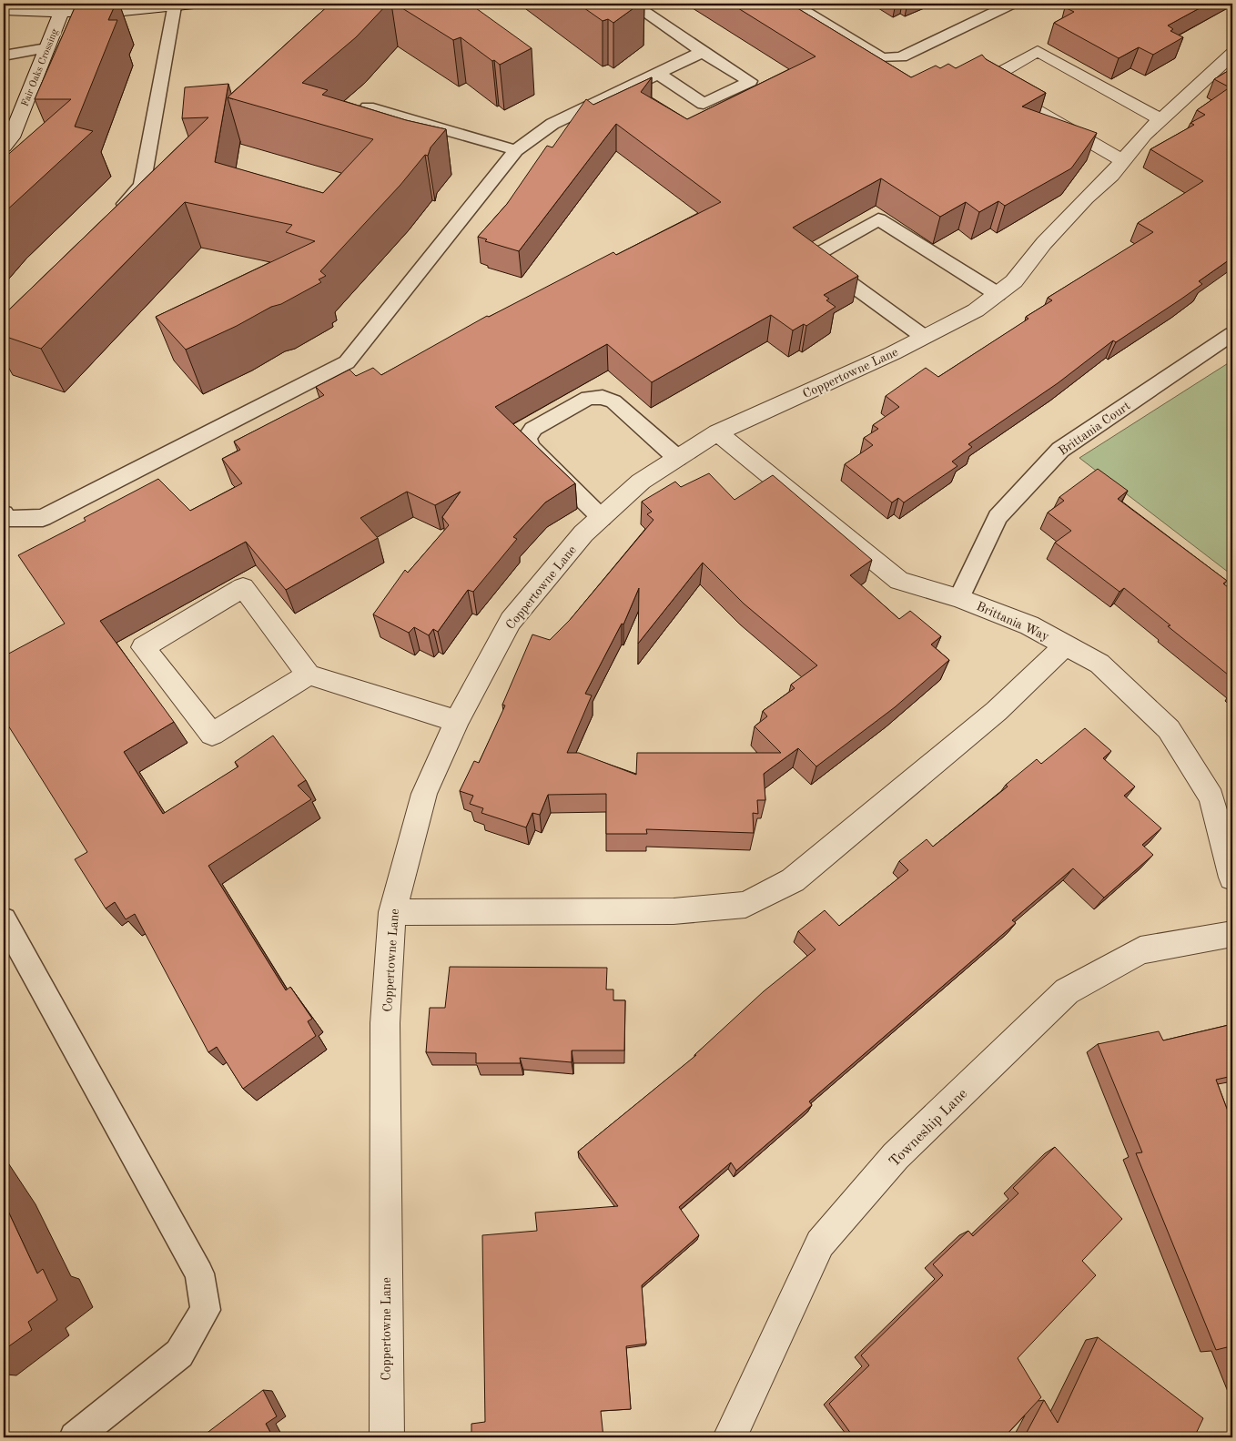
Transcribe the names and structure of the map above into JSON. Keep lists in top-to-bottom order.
{
  "streets": {
    "street": [
      "Fair Oaks Crossing",
      "Coppertowne Lane",
      "Brittania Way",
      "Towneship Lane"
    ],
    "lane": ["Brittania Court"]
  },
  "crossings": [
    ["Coppertowne Lane", "Brittania Way"],
    ["Brittania Court", "Brittania Way"]
  ]
}
